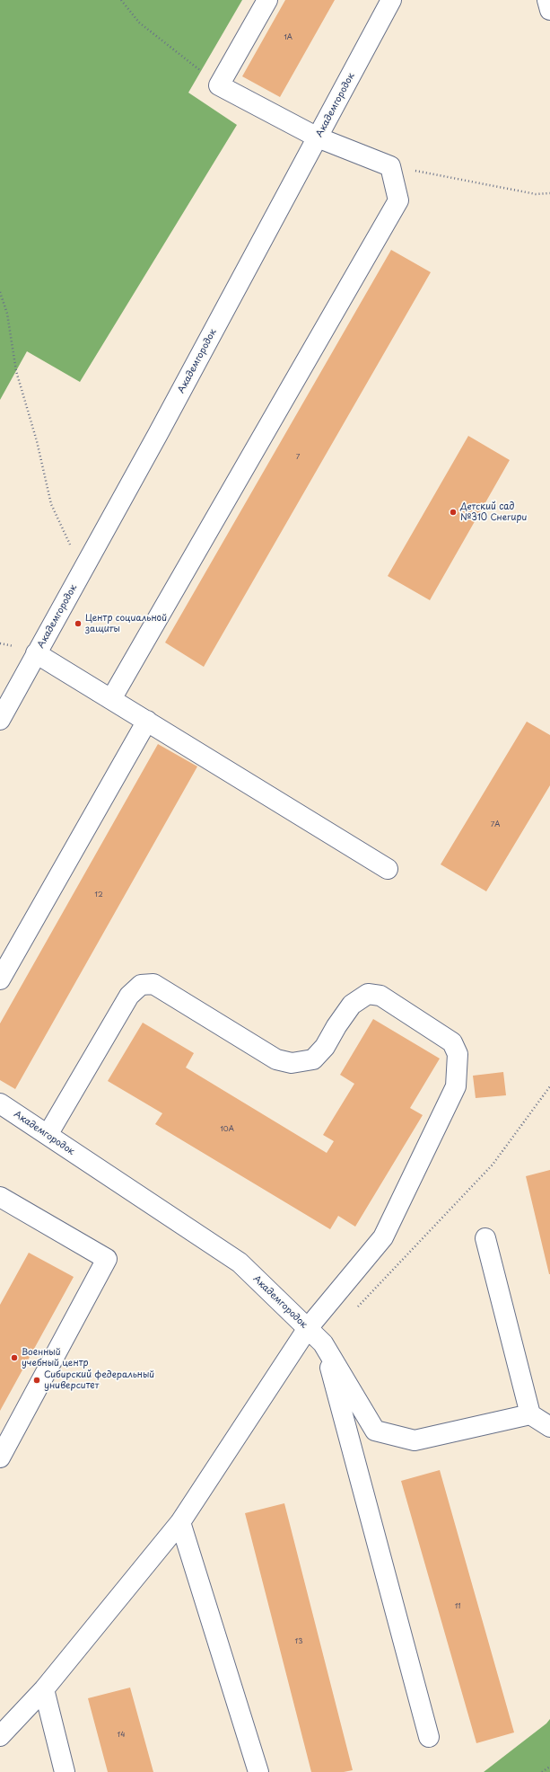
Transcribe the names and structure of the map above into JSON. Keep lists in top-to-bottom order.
{
  "streets": {
    "street": ["Академгородок"]
  },
  "places": [
    "Детский сад №310 Снегири",
    "Центр социальной защиты",
    "Военный учебный центр",
    "Сибирский федеральный университет"
  ],
  "house_numbers": [
    "1А",
    "7",
    "7А",
    "12",
    "10А",
    "11",
    "13",
    "14"
  ]
}
